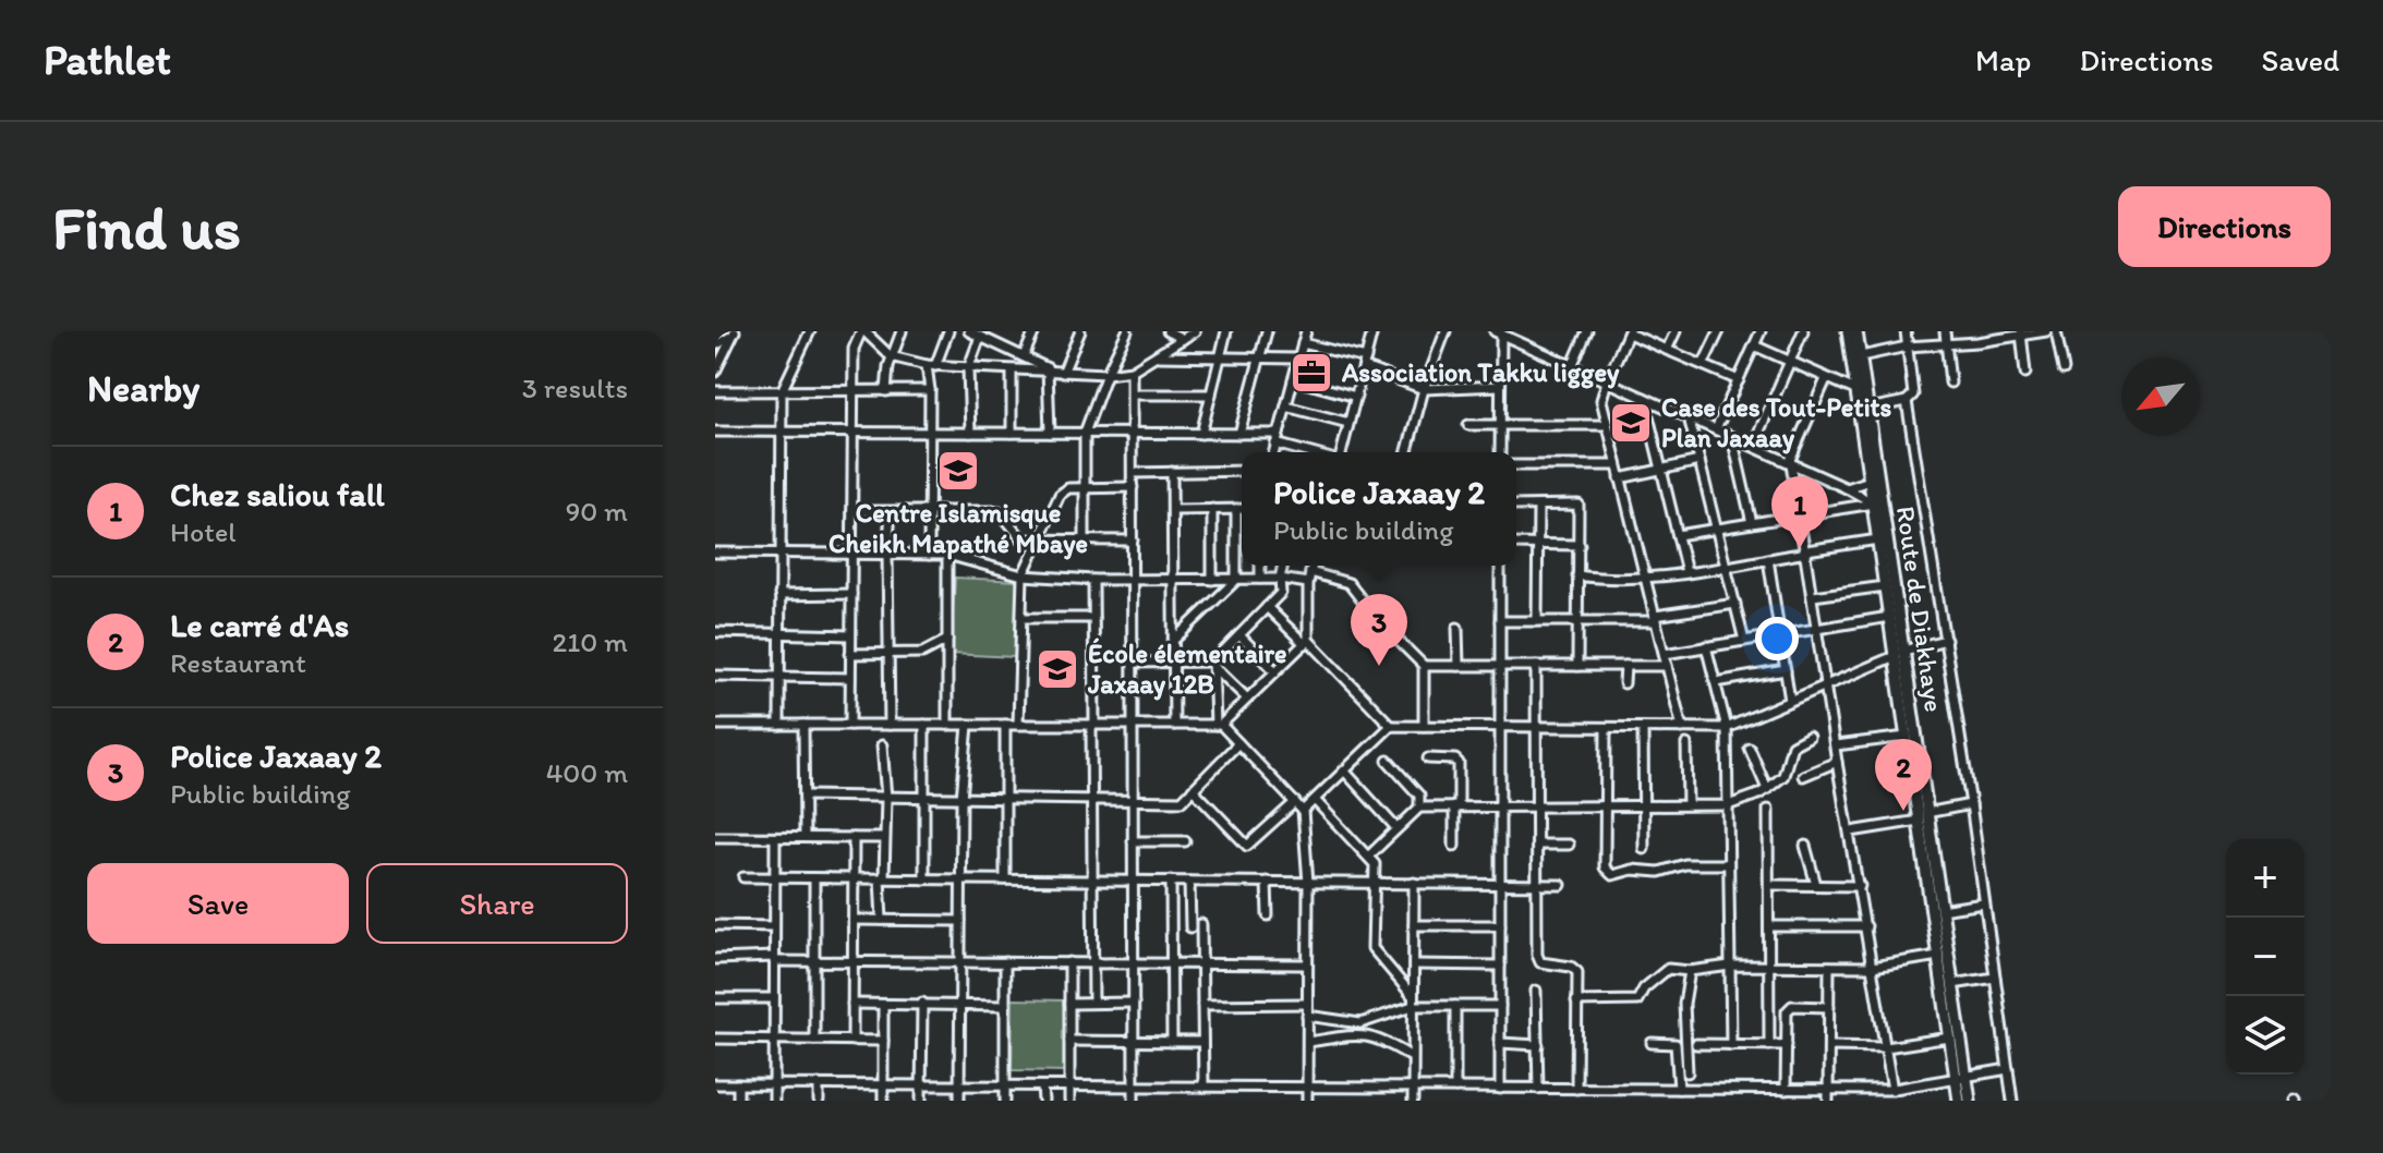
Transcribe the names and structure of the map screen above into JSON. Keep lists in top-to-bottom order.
{
  "streets": {
    "main road": ["Route de Diakhaye"]
  },
  "places": {
    "office": ["Association Takku liggey"],
    "school or university": ["Case des Tout-Petits Plan Jaxaay", "Centre Islamisque Cheikh Mapathé Mbaye", "École élementaire Jaxaay 12B"]
  },
  "north": "bottom left",
  "page": {
    "header": "Pathlet",
    "nav": ["Map", "Directions", "Saved"],
    "buttons": [
      "Directions",
      ["Save", "Share"]
    ],
    "title": "Find us",
    "heading": ["Nearby", "3 results"],
    "list": [
      {
        "mark": "1",
        "name": "Chez saliou fall",
        "note": "Hotel",
        "value": "90 m"
      },
      {
        "mark": "2",
        "name": "Le carré d'As",
        "note": "Restaurant",
        "value": "210 m"
      },
      {
        "mark": "3",
        "name": "Police Jaxaay 2",
        "note": "Public building",
        "value": "400 m"
      }
    ],
    "popup": ["Police Jaxaay 2", "Public building"],
    "pins": ["1", "3", "2"],
    "map_buttons": ["+", "−"]
  }
}
